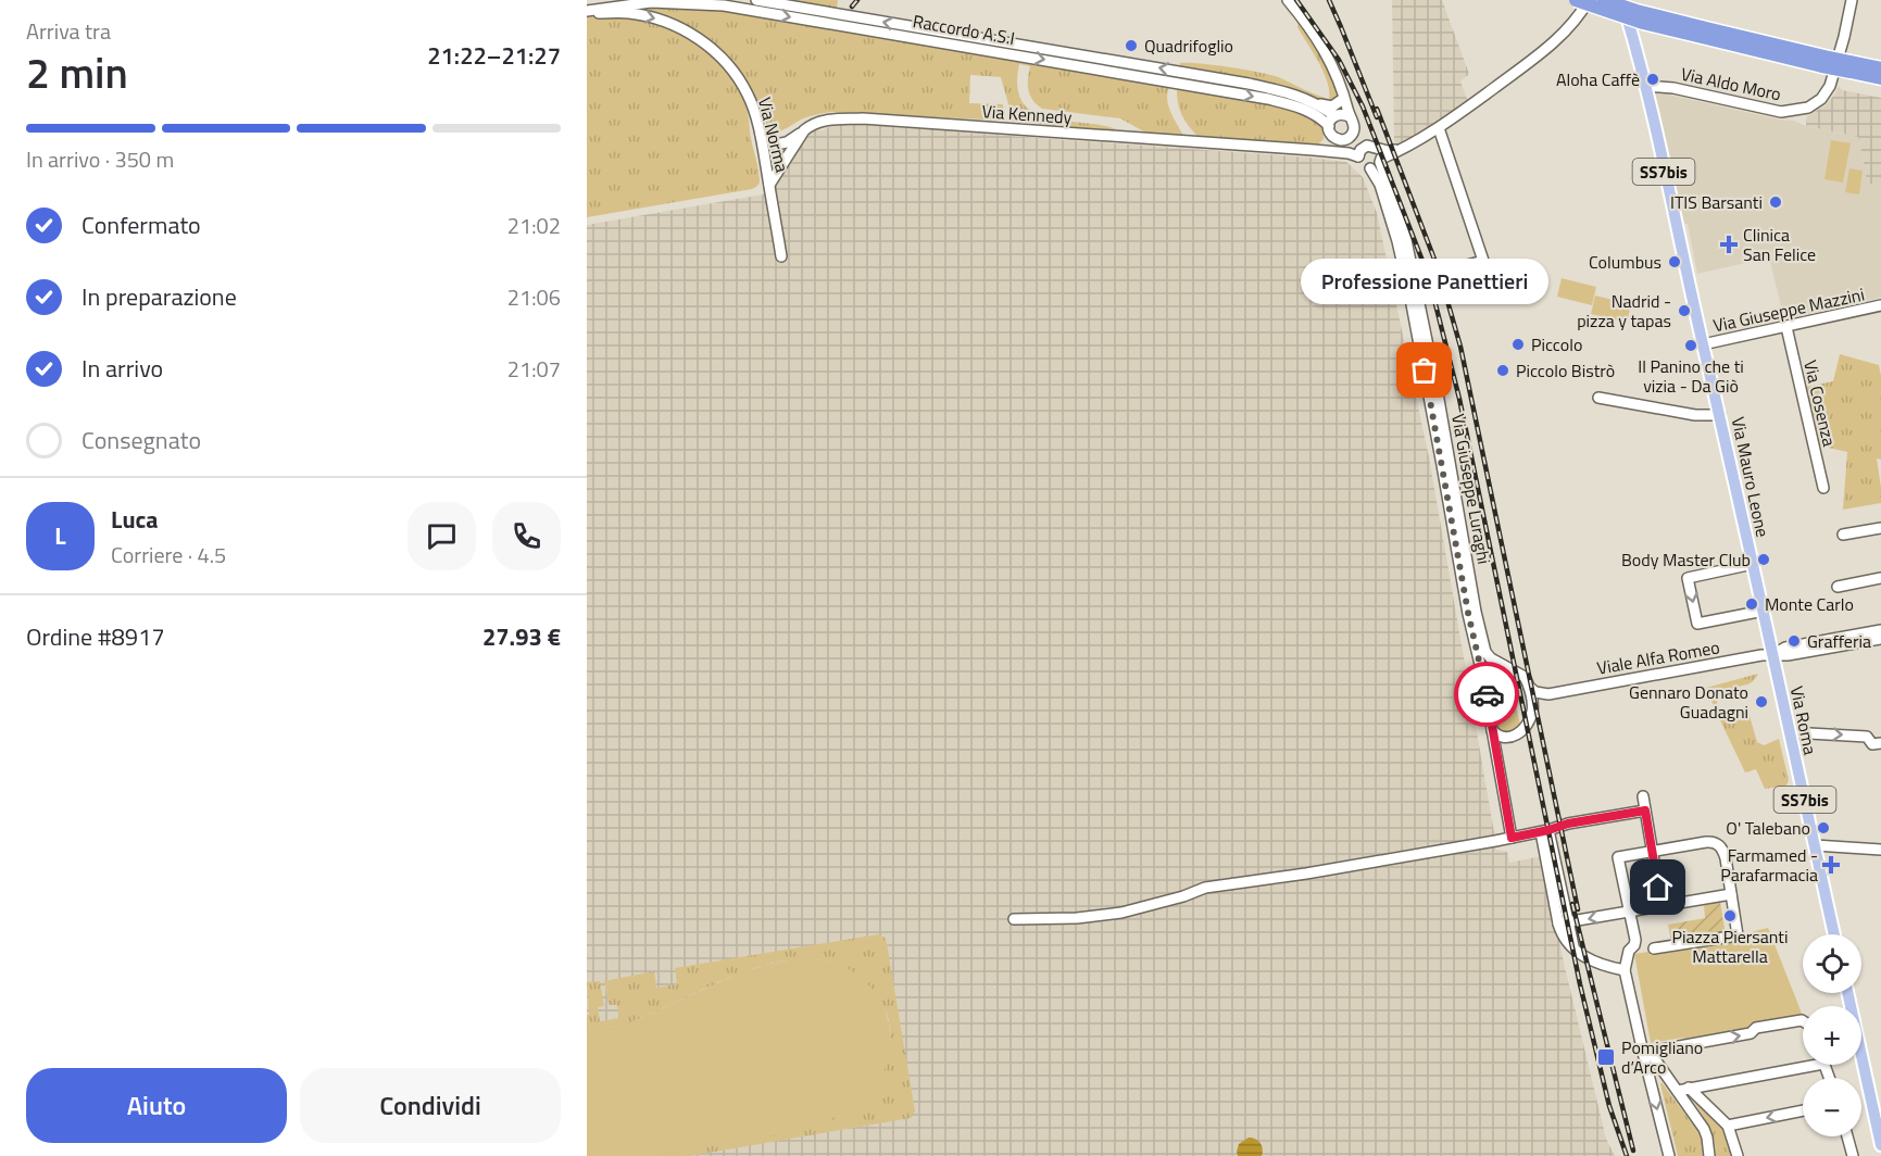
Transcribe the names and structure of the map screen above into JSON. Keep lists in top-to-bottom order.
{
  "streets": {
    "main road": ["SS7bis", "Via Mauro Leone", "Via Roma"],
    "street": [
      "Raccordo A.S.I",
      "Via Aldo Moro",
      "Via Kennedy",
      "Via Norma",
      "Via Giuseppe Mazzini",
      "Via Cosenza",
      "Via Giuseppe Luraghi",
      "Viale Alfa Romeo"
    ]
  },
  "crossings": [
    ["Raccordo A.S.I", "Via Norma"],
    ["Via Aldo Moro", "SS7bis"],
    ["Via Kennedy", "Via Norma"],
    ["SS7bis", "Via Giuseppe Mazzini"],
    ["SS7bis", "Via Mauro Leone"],
    ["Via Giuseppe Mazzini", "Via Cosenza"],
    ["Via Giuseppe Mazzini", "Via Mauro Leone"],
    ["Via Mauro Leone", "Viale Alfa Romeo"],
    ["Via Mauro Leone", "Via Roma"],
    ["Via Giuseppe Luraghi", "Viale Alfa Romeo"],
    ["Viale Alfa Romeo", "Via Roma"]
  ],
  "one_way": ["Via Norma"],
  "places": {
    "other": [
      "Quadrifoglio",
      "Aloha Caffè",
      "ITIS Barsanti",
      "Columbus",
      "Nadrid - pizza y tapas",
      "Piccolo",
      "Il Panino che ti vizia - Da Giò",
      "Professione Panettieri",
      "Piccolo Bistrò",
      "Body Master Club",
      "Monte Carlo",
      "Grafferia",
      "Gennaro Donato Guadagni",
      "O' Talebano",
      "Piazza Piersanti Mattarella"
    ],
    "health": ["Clinica San Felice", "Farmamed - Parafarmacia"],
    "transit": ["Pomigliano d’Arco"]
  },
  "page": {
    "heading": ["2 min", "Arriva tra", "21:22–21:27"],
    "panel": [
      "Luca",
      "Corriere · 4.5",
      "Ordine #8917",
      "27.93 €"
    ],
    "bar": "In arrivo · 350 m",
    "list": [
      ["Confermato", "21:02"],
      ["In preparazione", "21:06"],
      ["In arrivo", "21:07"],
      "Consegnato"
    ],
    "bubble": "Professione Panettieri",
    "round": "L",
    "map_buttons": ["+", "−"],
    "buttons": ["Aiuto", "Condividi"]
  }
}
